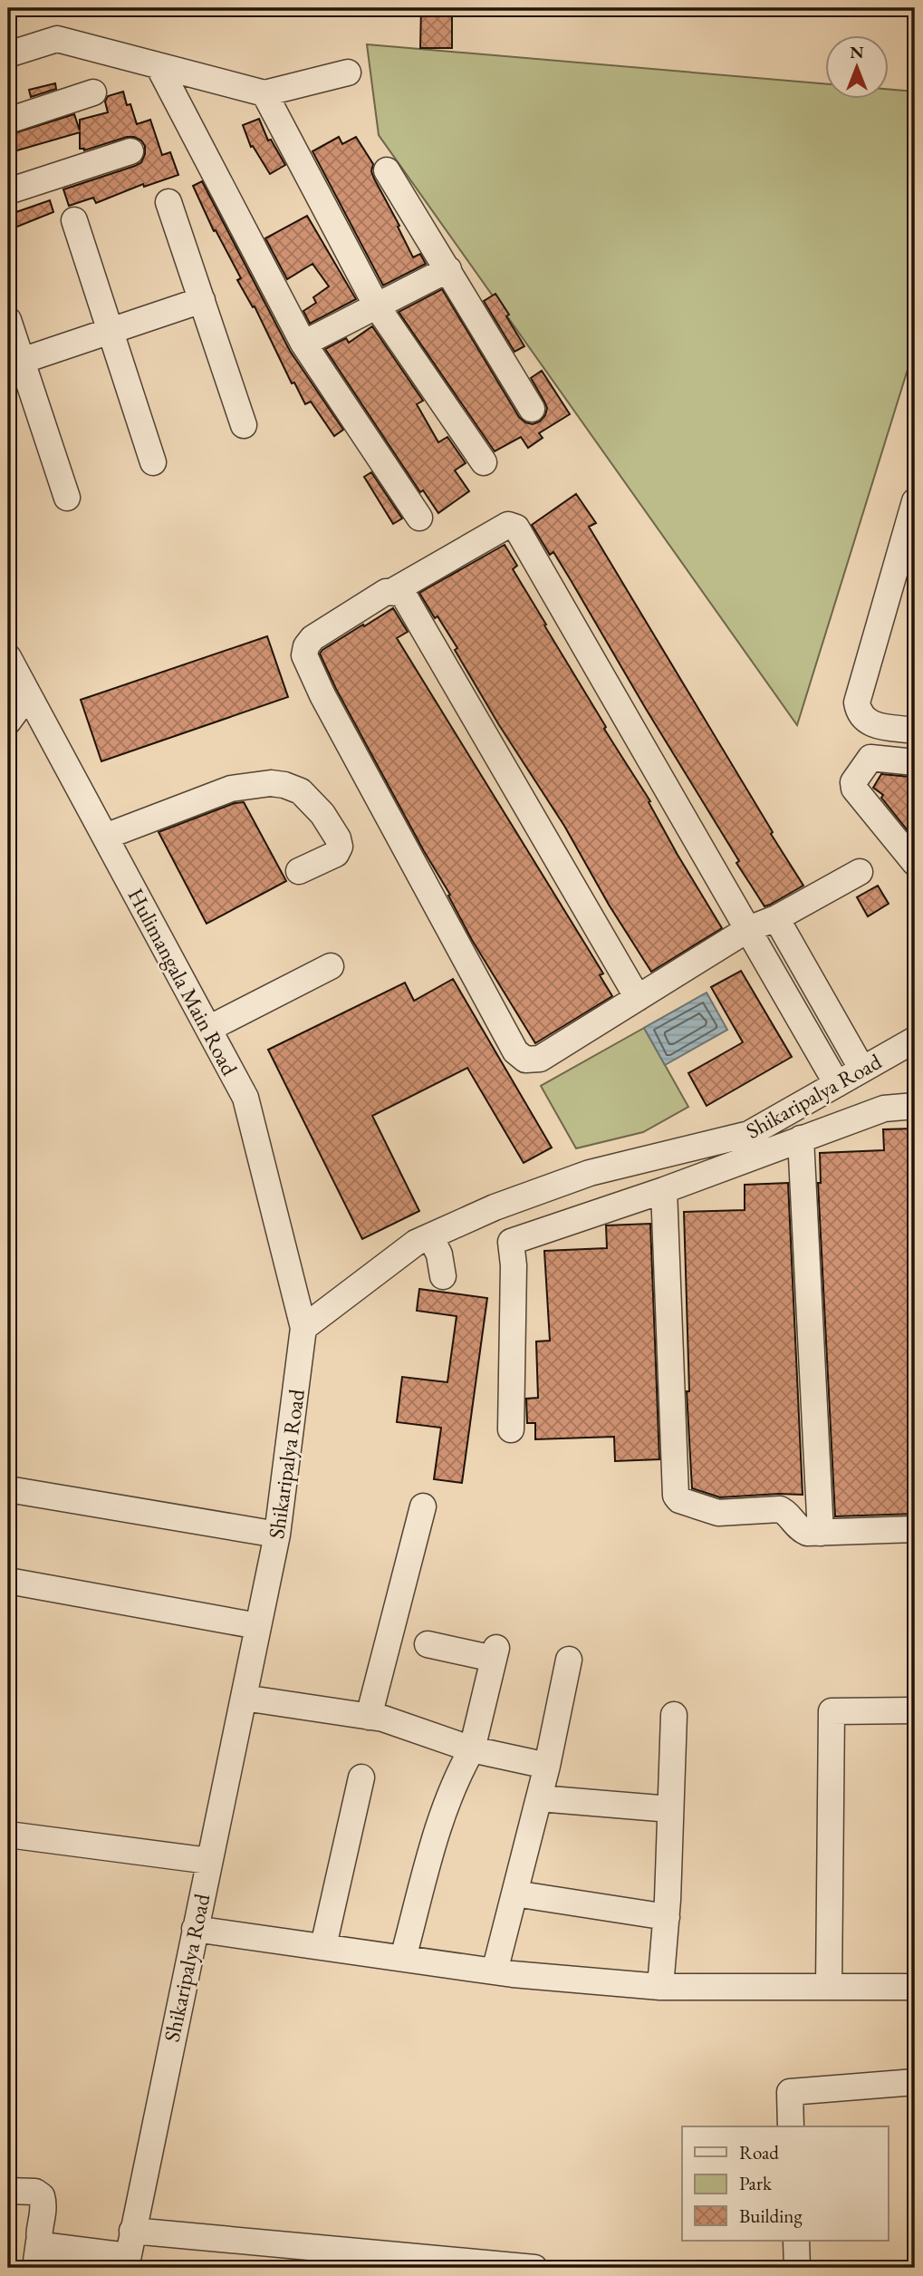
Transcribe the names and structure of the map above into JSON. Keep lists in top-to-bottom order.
{
  "streets": {
    "street": ["Hulimangala Main Road", "Shikaripalya Road"]
  },
  "crossings": [
    ["Hulimangala Main Road", "Shikaripalya Road"]
  ],
  "legend": ["Road", "Park", "Building"],
  "north": "top"
}
